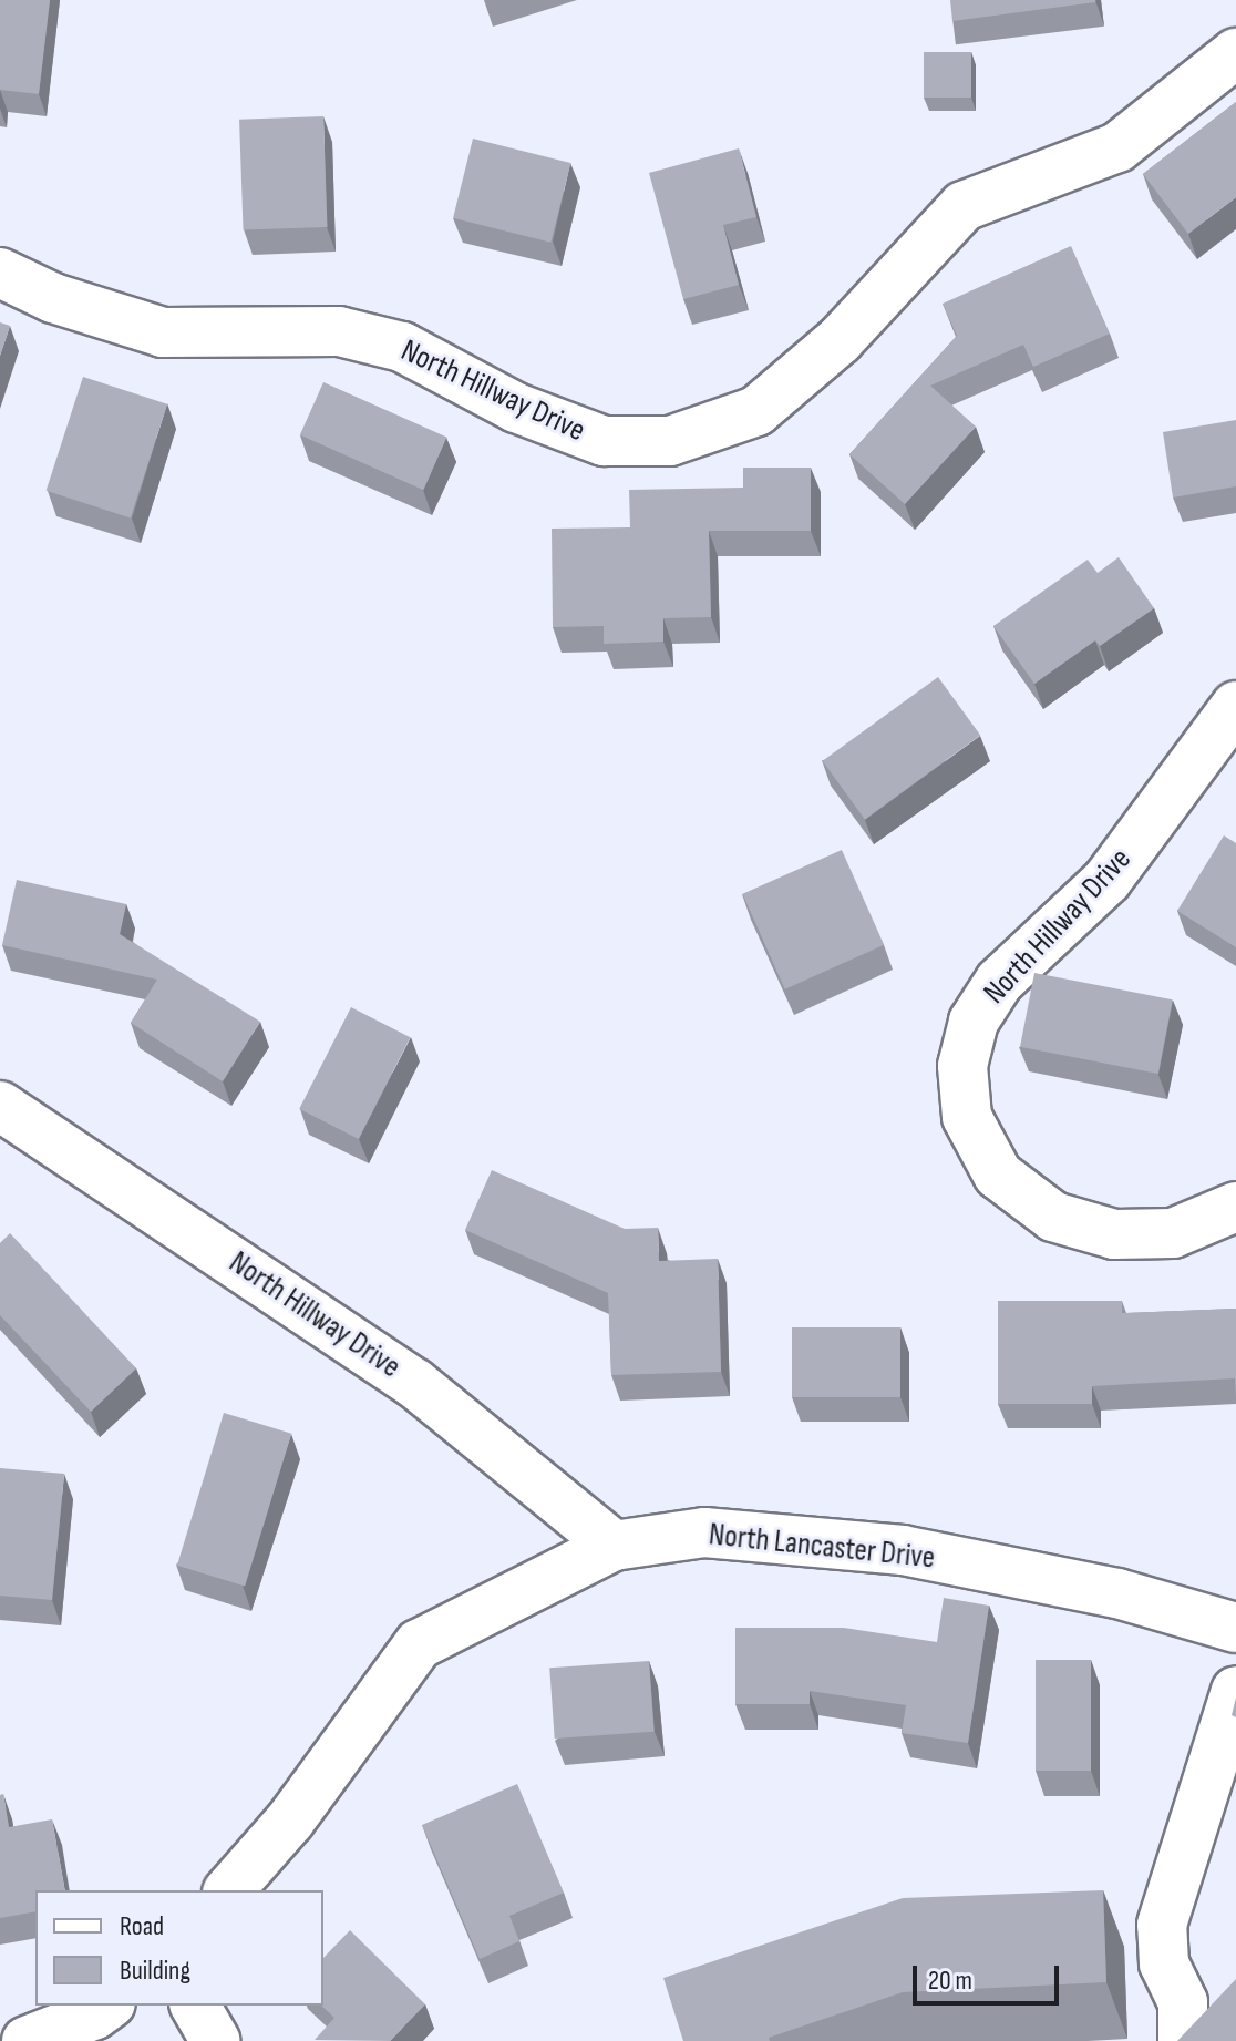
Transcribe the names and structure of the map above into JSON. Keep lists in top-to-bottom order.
{
  "streets": {
    "street": ["North Hillway Drive", "North Lancaster Drive"]
  },
  "crossings": [
    ["North Hillway Drive", "North Lancaster Drive"]
  ],
  "legend": ["Road", "Building"],
  "scale_bar": "20 m"
}
